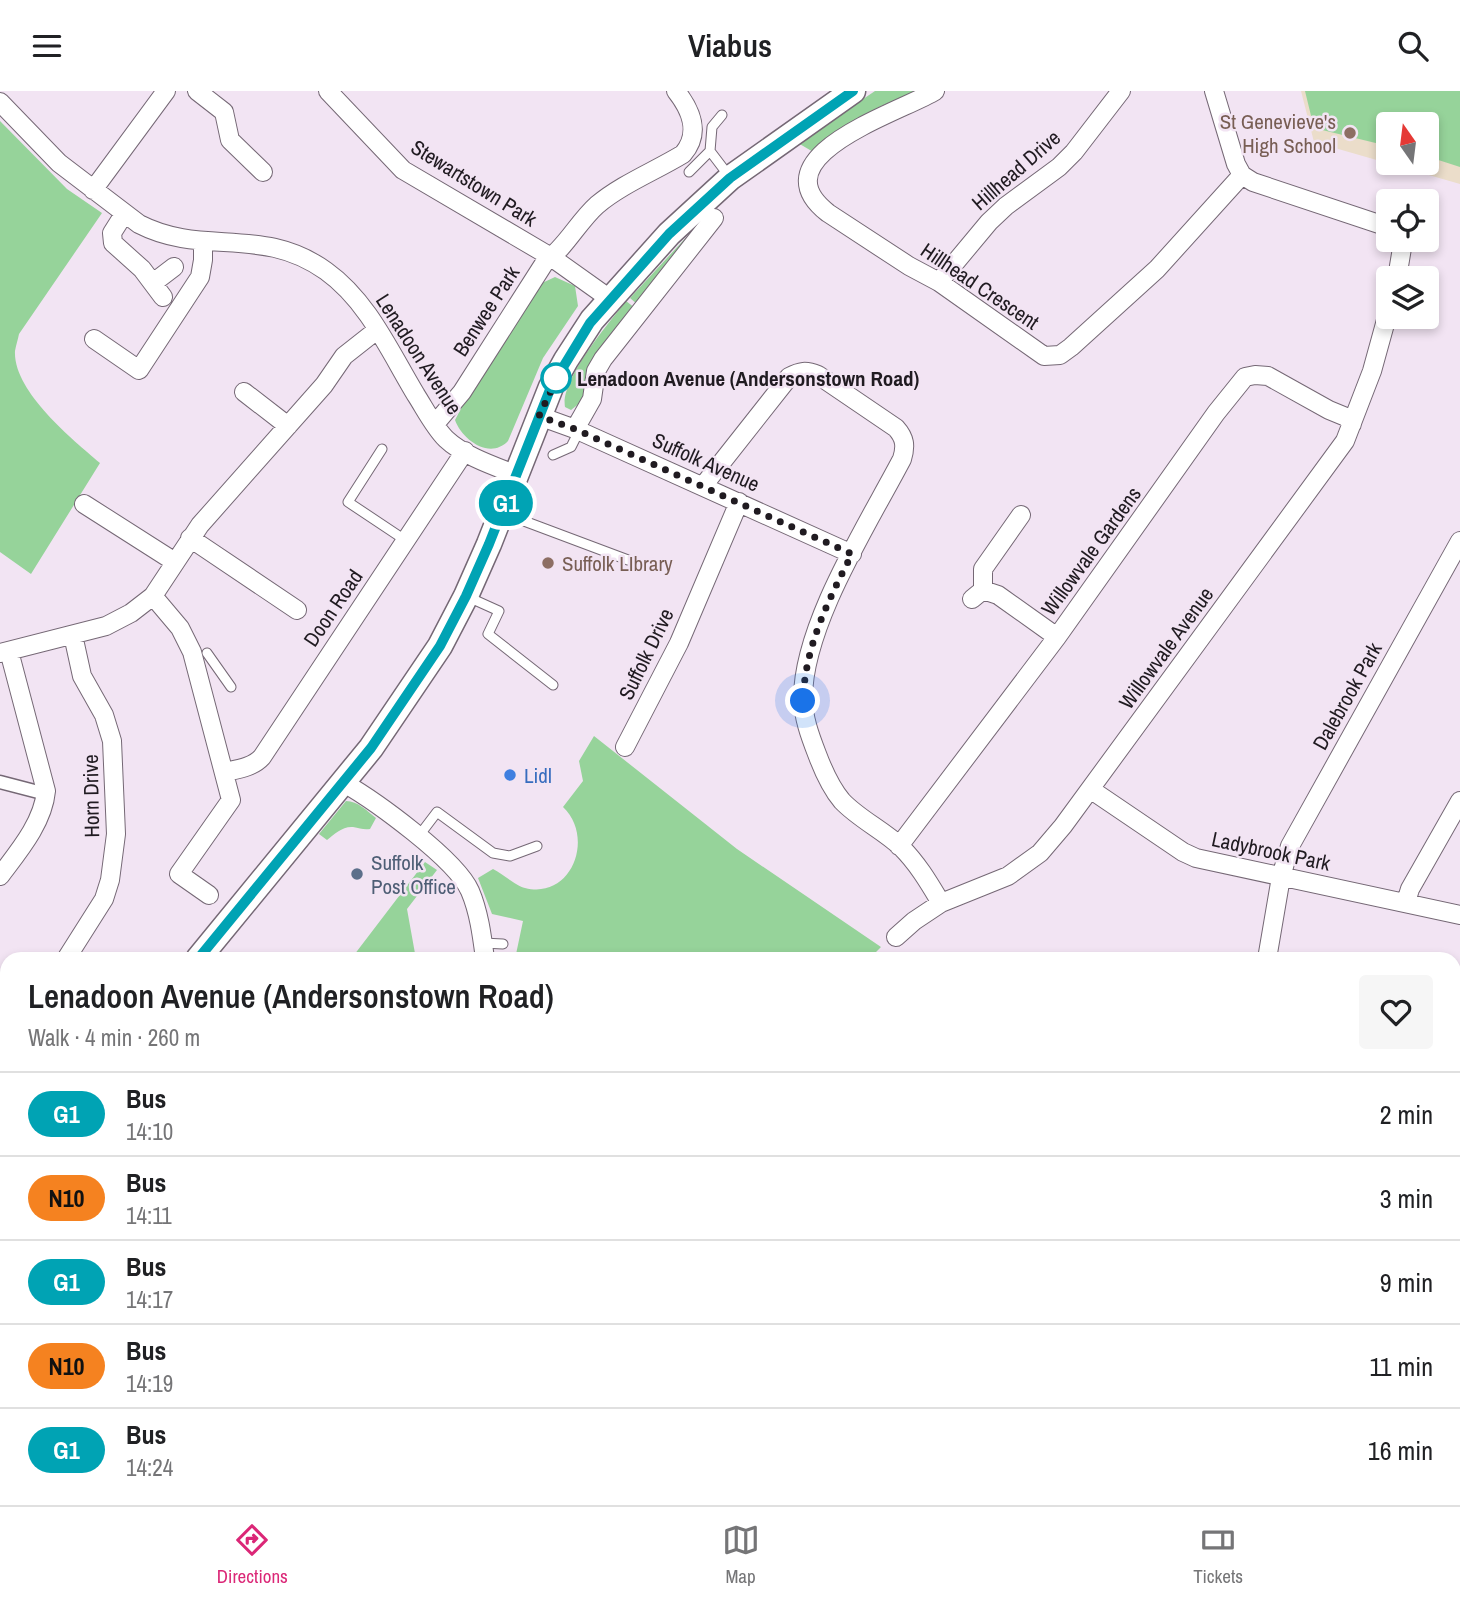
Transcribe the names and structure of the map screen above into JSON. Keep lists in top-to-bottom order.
{
  "streets": {
    "street": [
      "Hillhead Drive",
      "Stewartstown Park",
      "Hillhead Crescent",
      "Benwee Park",
      "Lenadoon Avenue",
      "Suffolk Avenue",
      "Willowvale Gardens",
      "Doon Road",
      "Willowvale Avenue",
      "Suffolk Drive",
      "Dalebrook Park",
      "Horn Drive",
      "Ladybrook Park"
    ]
  },
  "crossings": [
    ["Hillhead Drive", "Hillhead Crescent"],
    ["Stewartstown Park", "Benwee Park"],
    ["Benwee Park", "Lenadoon Avenue"],
    ["Lenadoon Avenue", "Doon Road"],
    ["Suffolk Avenue", "Suffolk Drive"],
    ["Willowvale Gardens", "Willowvale Avenue"],
    ["Willowvale Avenue", "Ladybrook Park"],
    ["Dalebrook Park", "Ladybrook Park"]
  ],
  "places": [
    "St Genevieve's High School",
    "Lenadoon Avenue (Andersonstown Road)",
    "Suffolk LIbrary",
    "Lidl",
    "Suffolk Post Office"
  ],
  "lines": ["bus line G1"],
  "north": "top",
  "page": {
    "header": "Viabus",
    "on_map": "G1",
    "heading": ["Lenadoon Avenue (Andersonstown Road)", "Walk · 4 min · 260 m"],
    "list": [
      {
        "mark": "G1",
        "name": "Bus",
        "note": "14:10",
        "value": "2 min"
      },
      {
        "mark": "N10",
        "name": "Bus",
        "note": "14:11",
        "value": "3 min"
      },
      {
        "mark": "G1",
        "name": "Bus",
        "note": "14:17",
        "value": "9 min"
      },
      {
        "mark": "N10",
        "name": "Bus",
        "note": "14:19",
        "value": "11 min"
      },
      {
        "mark": "G1",
        "name": "Bus",
        "note": "14:24",
        "value": "16 min"
      }
    ],
    "tabs": ["Directions", "Map", "Tickets"]
  }
}
